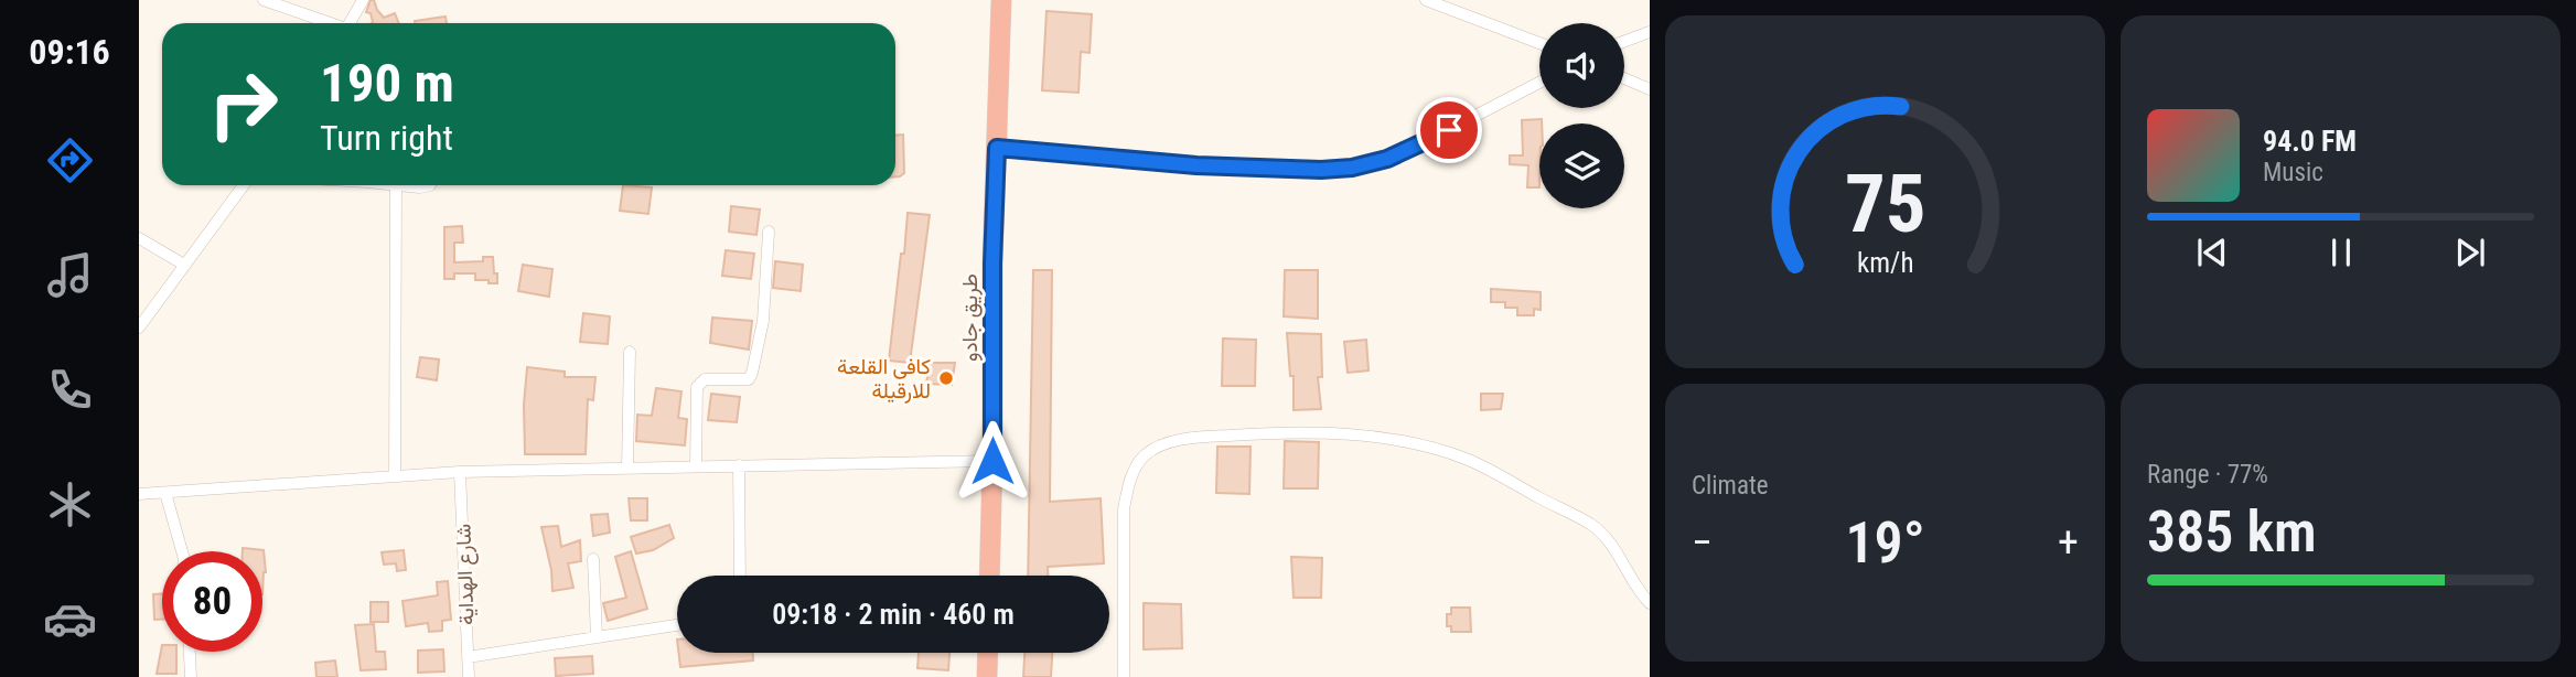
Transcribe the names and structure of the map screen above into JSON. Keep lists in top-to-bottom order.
{
  "streets": {
    "highway": ["طريق جادو"],
    "street": ["شارع الهداية"]
  },
  "places": ["كافي القلعة للارقيلة"],
  "page": {
    "tabs": "09:16",
    "turn": ["190 m", "Turn right"],
    "song": ["94.0 FM", "Music"],
    "tile": [
      "Climate",
      ["Range · 77%", "385 km"]
    ],
    "heat": ["−", "19°", "+"],
    "limit": "80",
    "trip": "09:18 · 2 min · 460 m",
    "gauge": ["75", "km/h"]
  }
}
